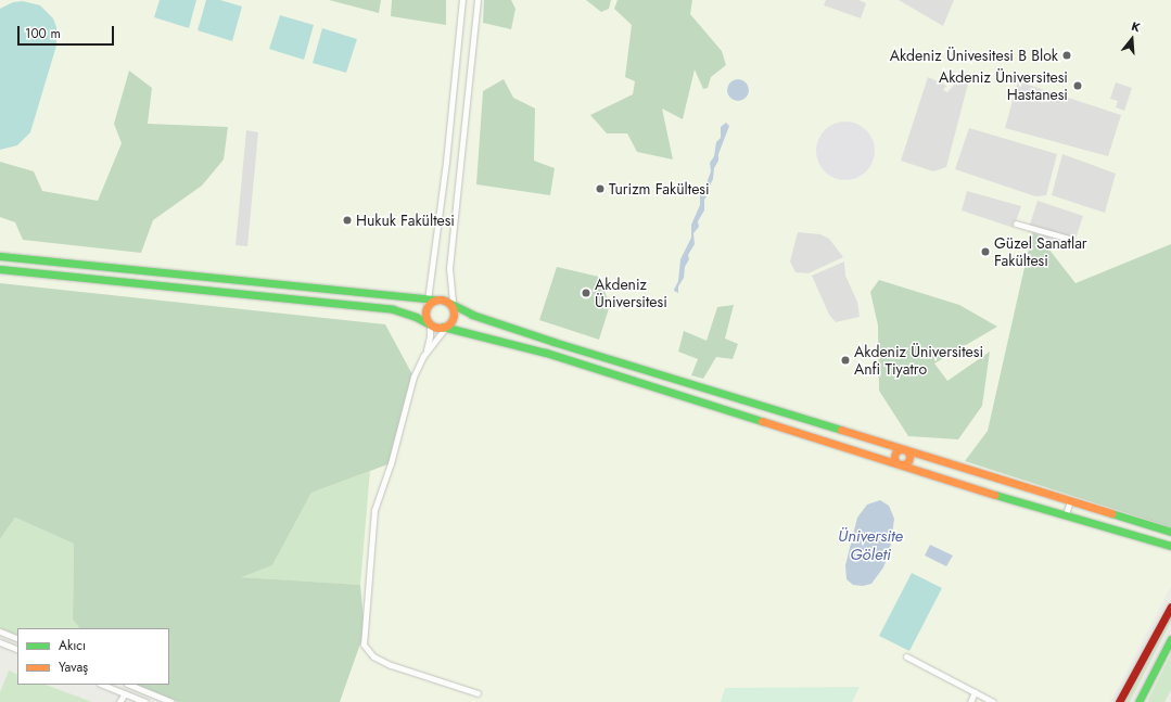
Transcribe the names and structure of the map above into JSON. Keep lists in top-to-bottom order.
{
  "water": ["Üniversite Göleti"],
  "places": [
    "Akdeniz Ünivesitesi B Blok",
    "Akdeniz Üniversitesi Hastanesi",
    "Turizm Fakültesi",
    "Hukuk Fakültesi",
    "Güzel Sanatlar Fakültesi",
    "Akdeniz Üniversitesi",
    "Akdeniz Üniversitesi Anfi Tiyatro"
  ],
  "legend": ["Akıcı", "Yavaş"],
  "scale_bar": "100 m",
  "north": "top"
}
